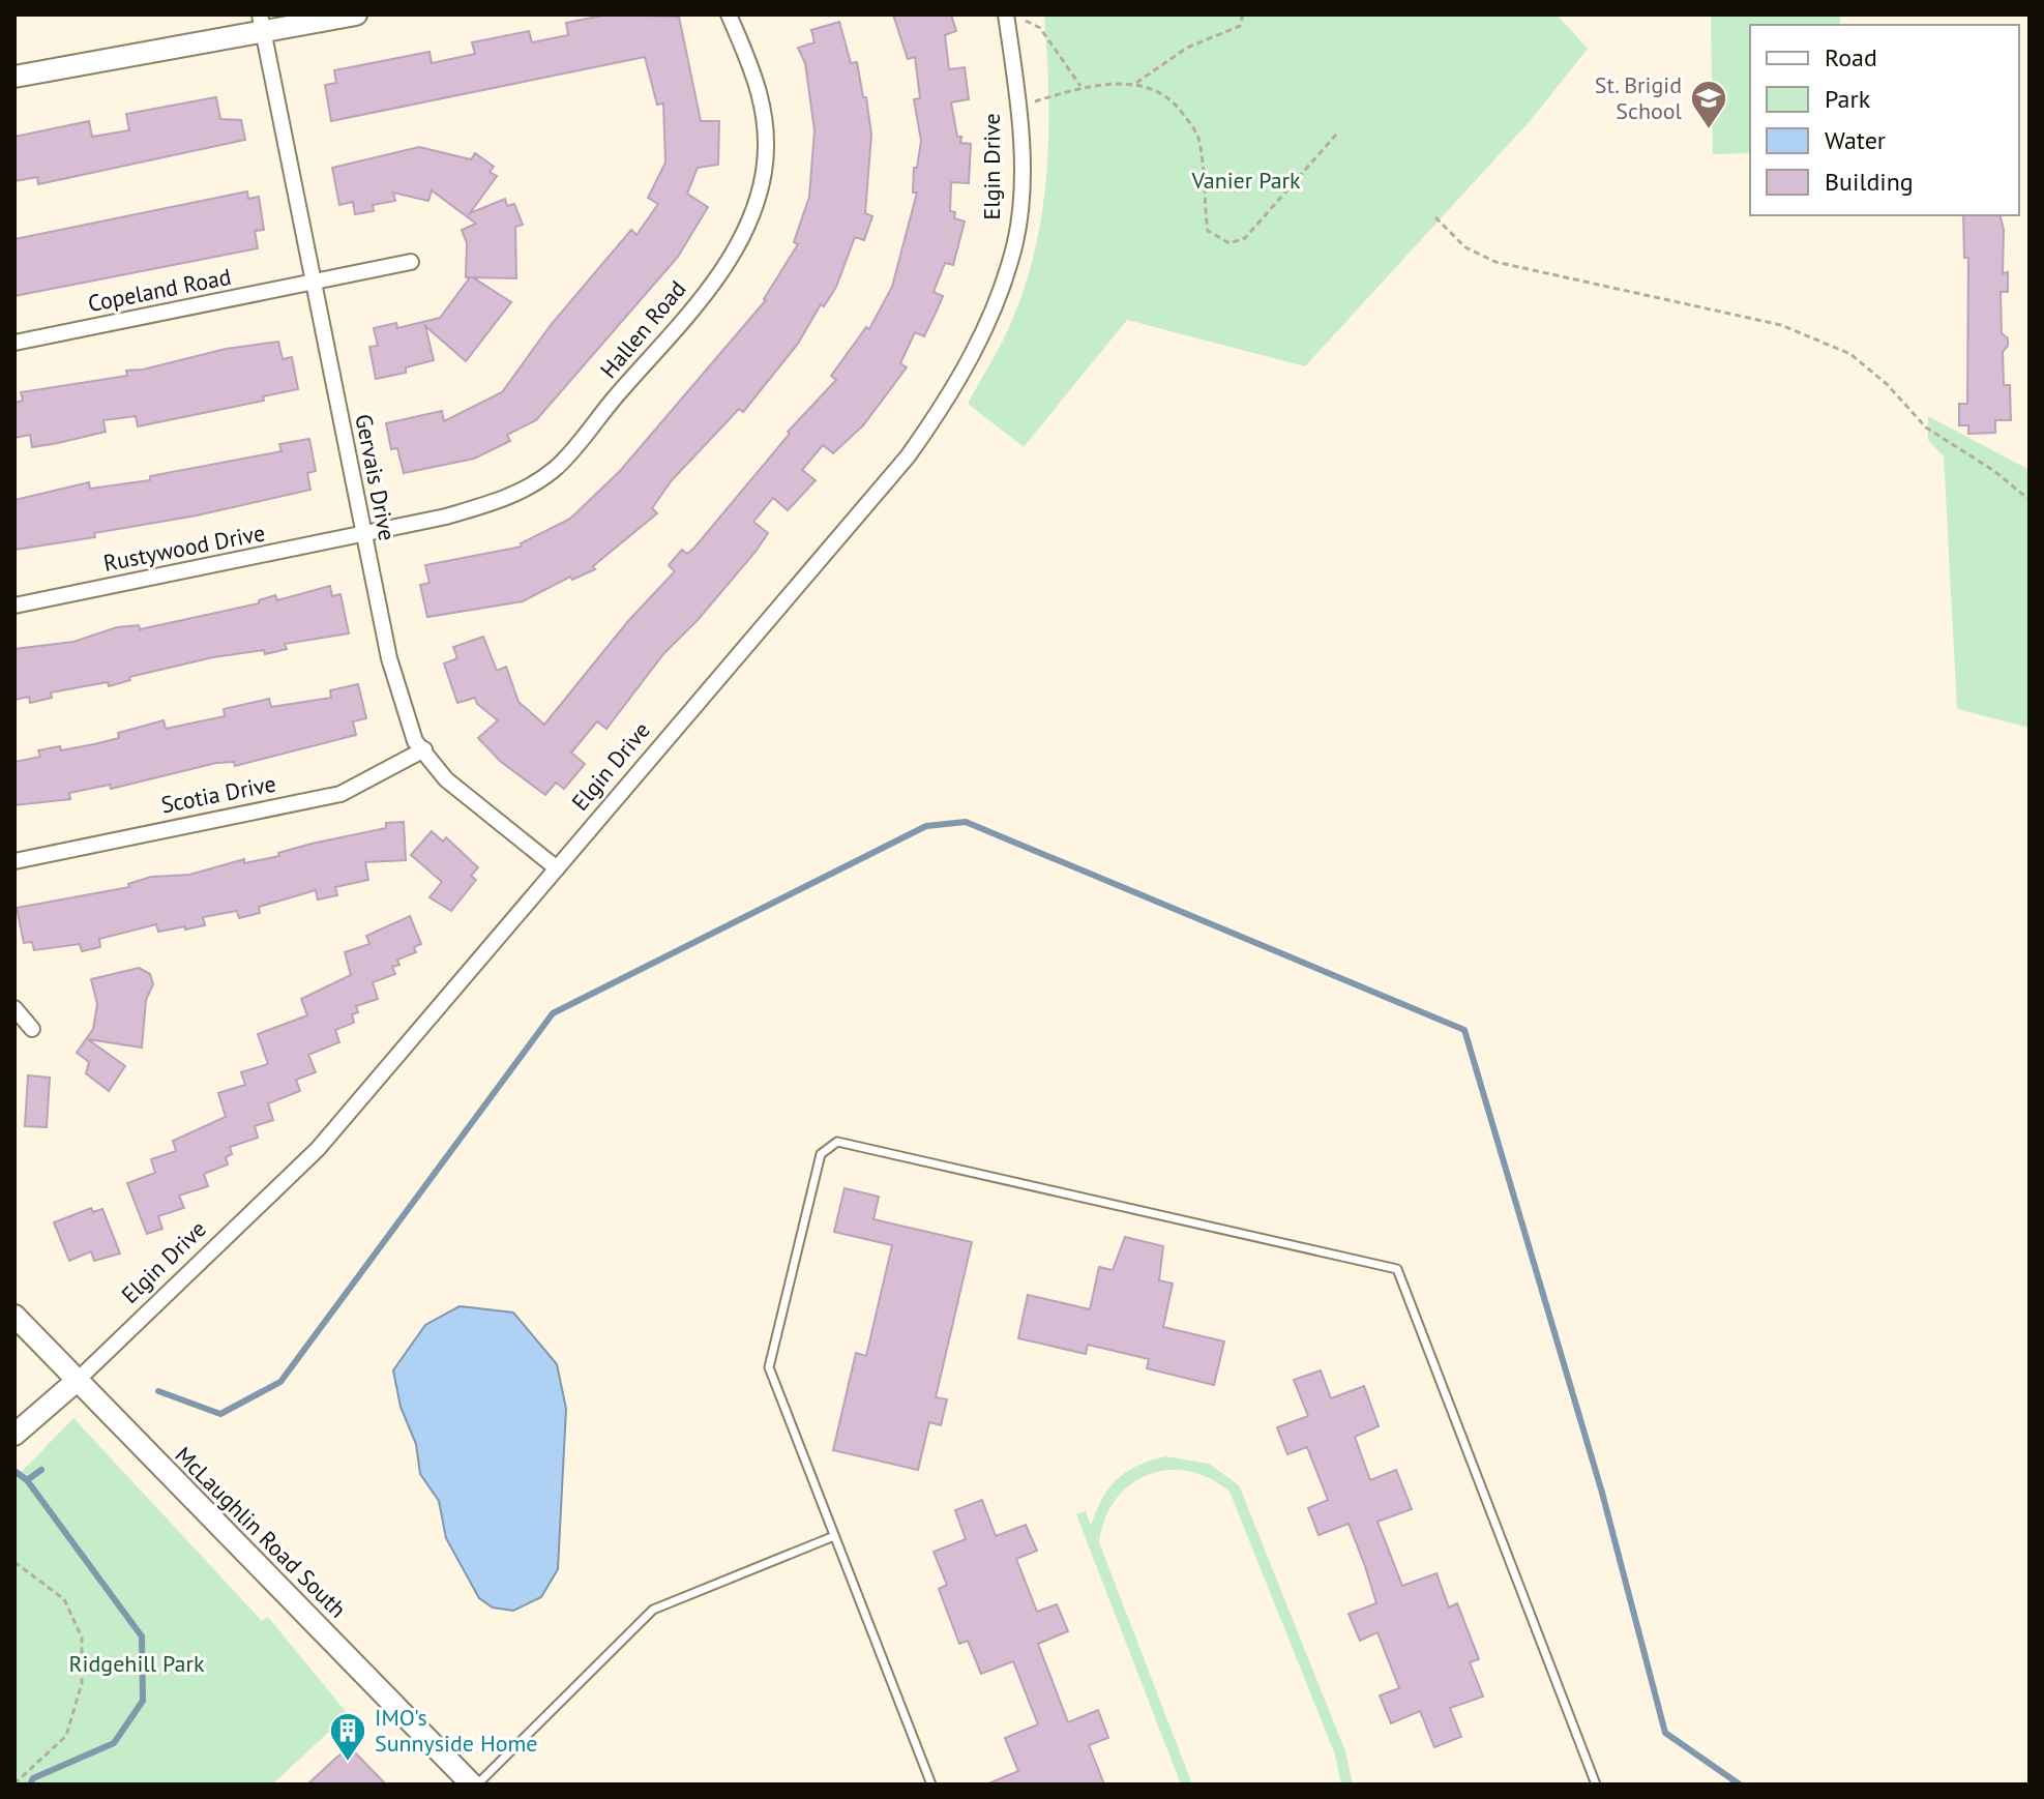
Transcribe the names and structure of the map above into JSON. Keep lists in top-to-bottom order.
{
  "streets": {
    "main road": ["Elgin Drive", "McLaughlin Road South"],
    "street": [
      "Copeland Road",
      "Hallen Road",
      "Gervais Drive",
      "Rustywood Drive",
      "Scotia Drive"
    ]
  },
  "crossings": [
    ["Elgin Drive", "Gervais Drive"],
    ["Elgin Drive", "McLaughlin Road South"],
    ["Copeland Road", "Gervais Drive"],
    ["Hallen Road", "Gervais Drive"],
    ["Hallen Road", "Rustywood Drive"],
    ["Gervais Drive", "Rustywood Drive"],
    ["Gervais Drive", "Scotia Drive"]
  ],
  "parks": ["Vanier Park", "Ridgehill Park"],
  "places": {
    "school or university": ["St. Brigid School"],
    "building": ["IMO's Sunnyside Home"]
  },
  "legend": [
    "Road",
    "Park",
    "Water",
    "Building"
  ]
}
